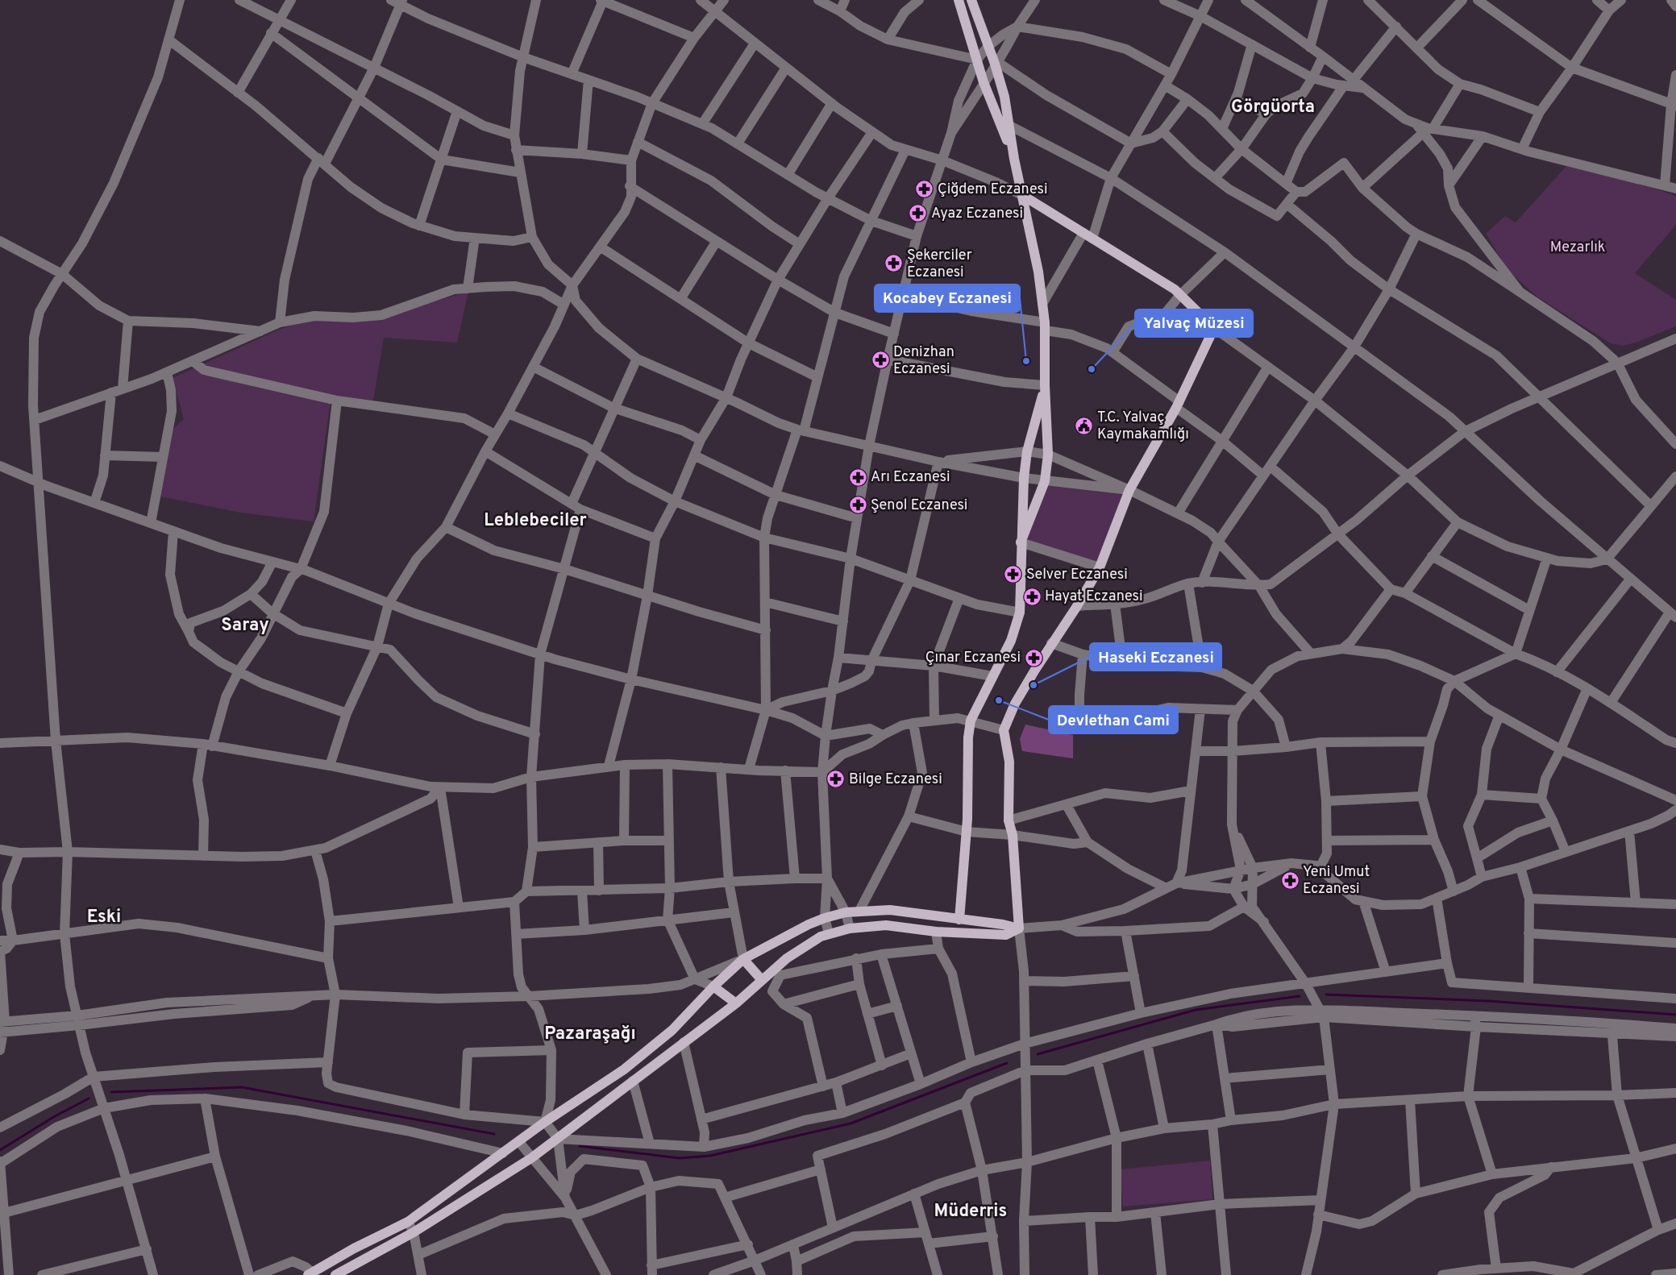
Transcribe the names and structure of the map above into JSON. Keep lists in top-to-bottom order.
{
  "districts": [
    "Görgüorta",
    "Leblebeciler",
    "Saray",
    "Eski",
    "Pazaraşağı",
    "Müderris"
  ],
  "parks": ["Mezarlık"],
  "places": {
    "pharmacy": [
      "Çiğdem Eczanesi",
      "Ayaz Eczanesi",
      "Şekerciler Eczanesi",
      "Denizhan Eczanesi",
      "Arı Eczanesi",
      "Şenol Eczanesi",
      "Selver Eczanesi",
      "Hayat Eczanesi",
      "Çınar Eczanesi",
      "Bilge Eczanesi",
      "Yeni Umut Eczanesi"
    ],
    "other": [
      "Kocabey Eczanesi",
      "Yalvaç Müzesi",
      "Haseki Eczanesi",
      "Devlethan Cami"
    ],
    "public building": ["T.C. Yalvaç Kaymakamlığı"]
  }
}
